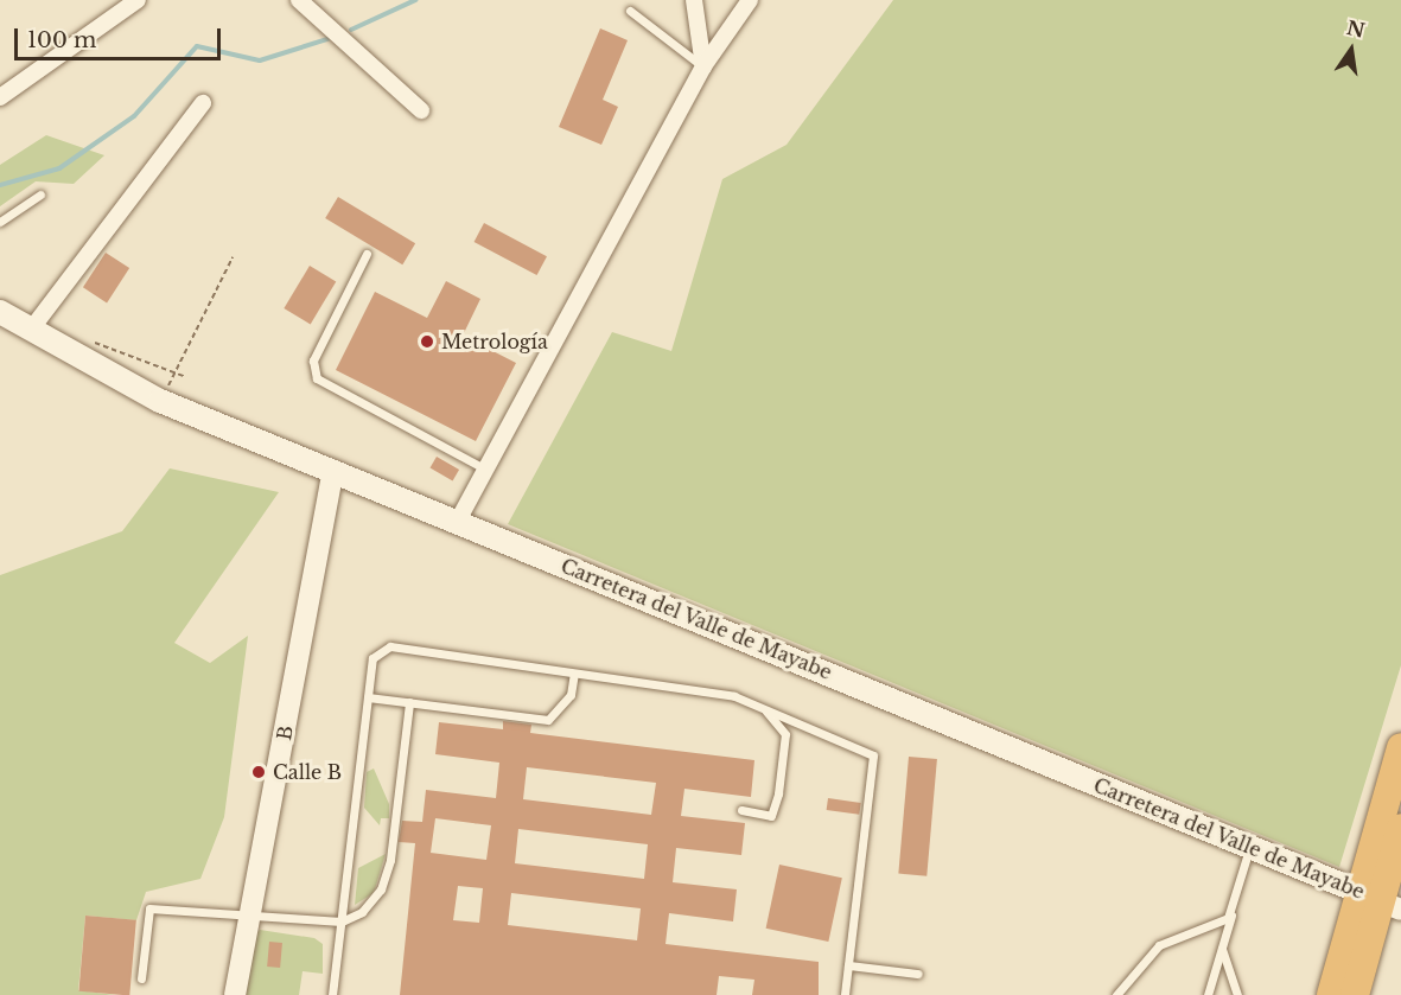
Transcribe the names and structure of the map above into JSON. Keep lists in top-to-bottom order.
{
  "streets": {
    "main road": ["Carretera del Valle de Mayabe"],
    "street": ["B"]
  },
  "crossings": [
    ["Carretera del Valle de Mayabe", "B"]
  ],
  "places": ["Metrología", "Calle B"],
  "scale_bar": "100 m",
  "north": "top"
}
